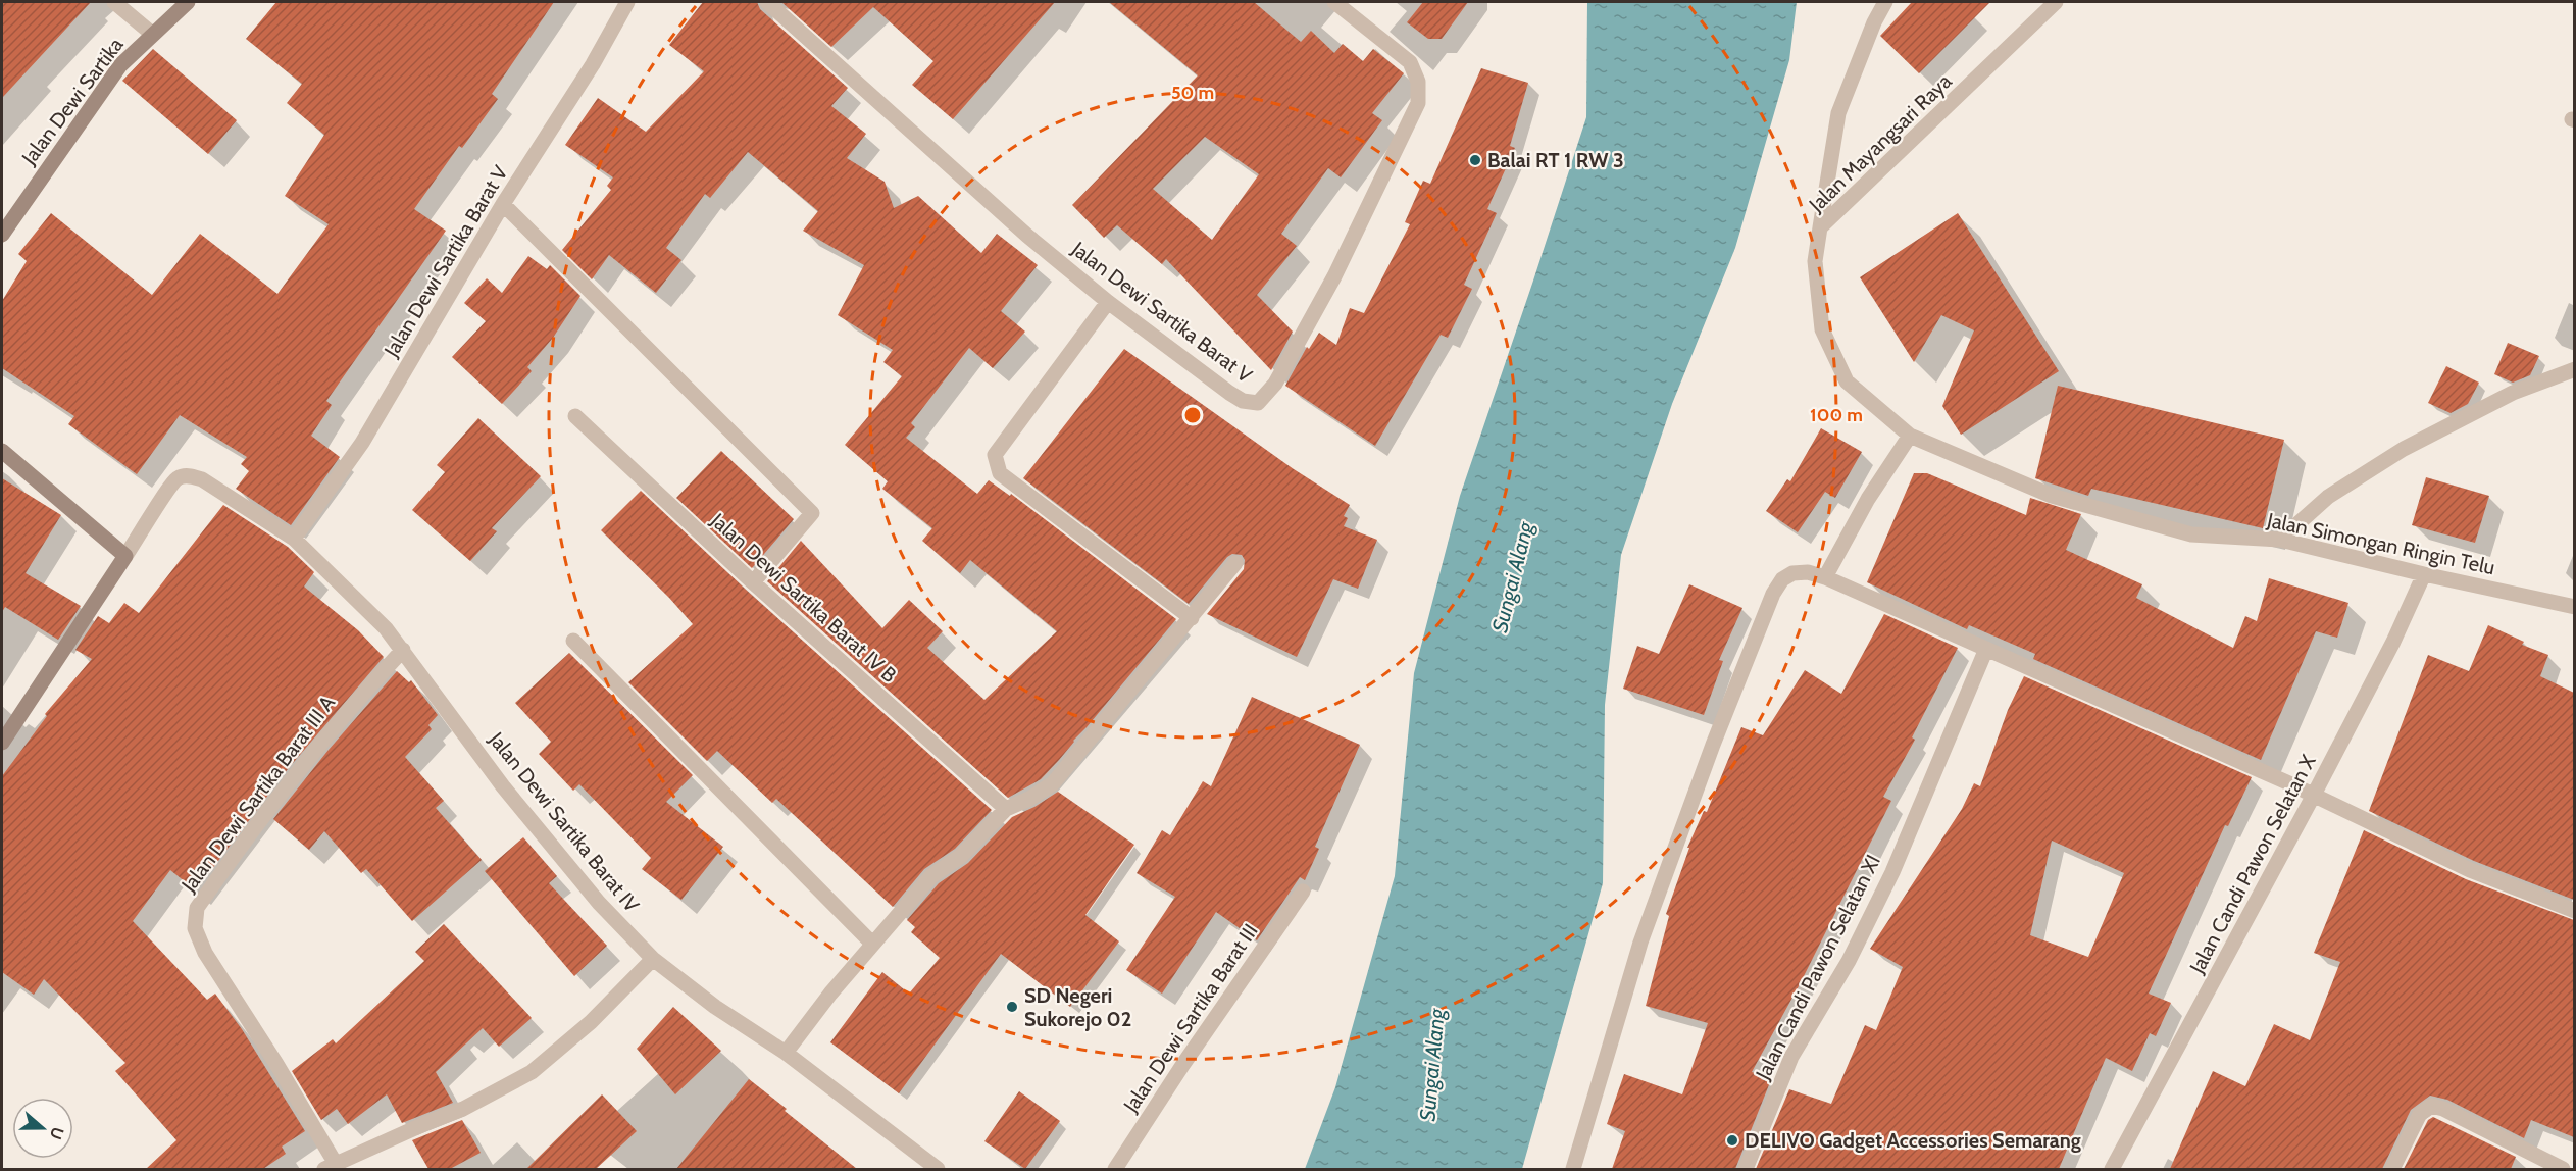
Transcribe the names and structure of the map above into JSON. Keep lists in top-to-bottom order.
{
  "streets": {
    "street": [
      "Jalan Dewi Sartika",
      "Jalan Mayangsari Raya",
      "Jalan Dewi Sartika Barat V",
      "Jalan Simongan Ringin Telu",
      "Jalan Dewi Sartika Barat IV B",
      "Jalan Dewi Sartika Barat III A",
      "Jalan Dewi Sartika Barat IV",
      "Jalan Candi Pawon Selatan X",
      "Jalan Candi Pawon Selatan XI",
      "Jalan Dewi Sartika Barat III"
    ]
  },
  "crossings": [
    ["Jalan Mayangsari Raya", "Jalan Simongan Ringin Telu"],
    ["Jalan Dewi Sartika Barat V", "Jalan Dewi Sartika Barat IV"],
    ["Jalan Simongan Ringin Telu", "Jalan Candi Pawon Selatan X"],
    ["Jalan Dewi Sartika Barat III A", "Jalan Dewi Sartika Barat IV"]
  ],
  "water": ["Sungai Alang"],
  "places": ["Balai RT 1 RW 3", "SD Negeri Sukorejo 02", "DELIVO Gadget Accessories Semarang"],
  "north": "right",
  "rings": ["50 m", "100 m"]
}
